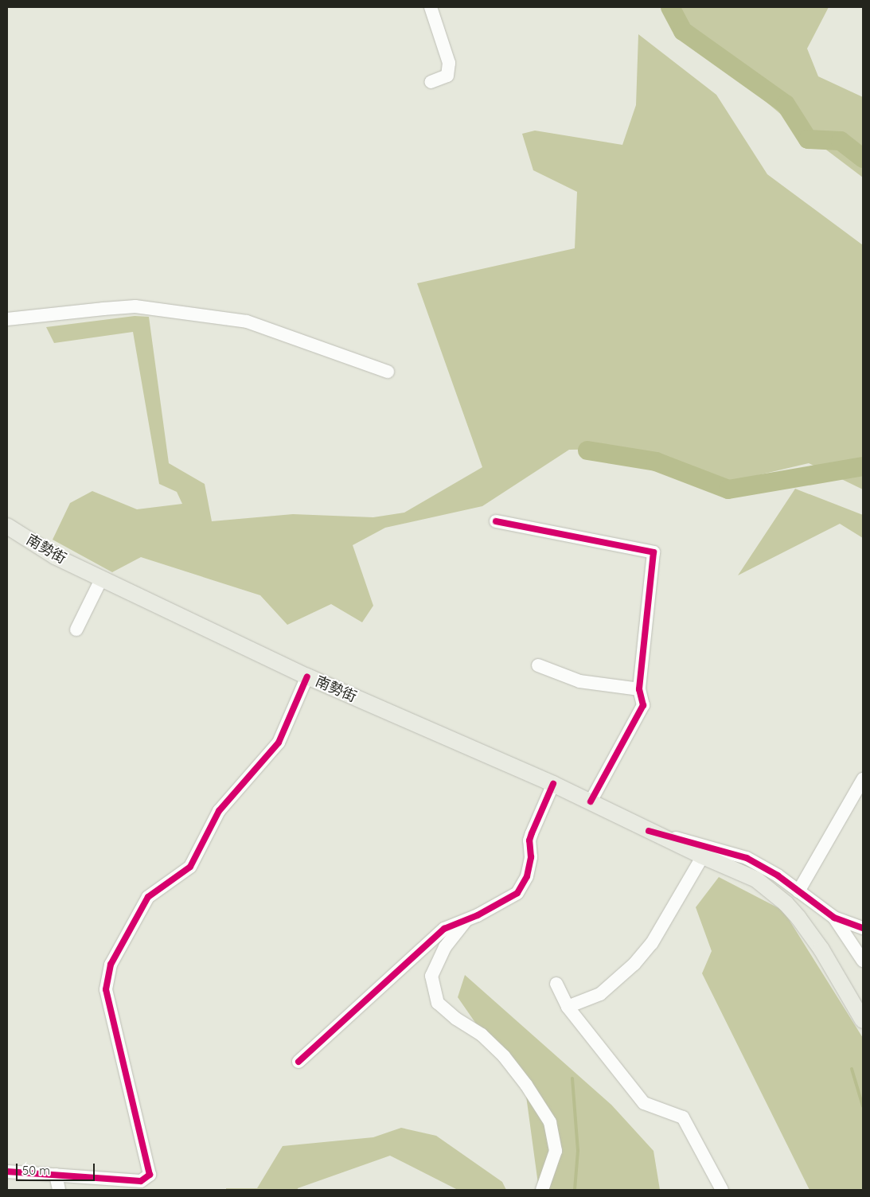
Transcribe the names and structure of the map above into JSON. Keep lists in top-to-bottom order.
{
  "streets": {
    "main road": ["南勢街"]
  },
  "scale_bar": "50 m"
}
